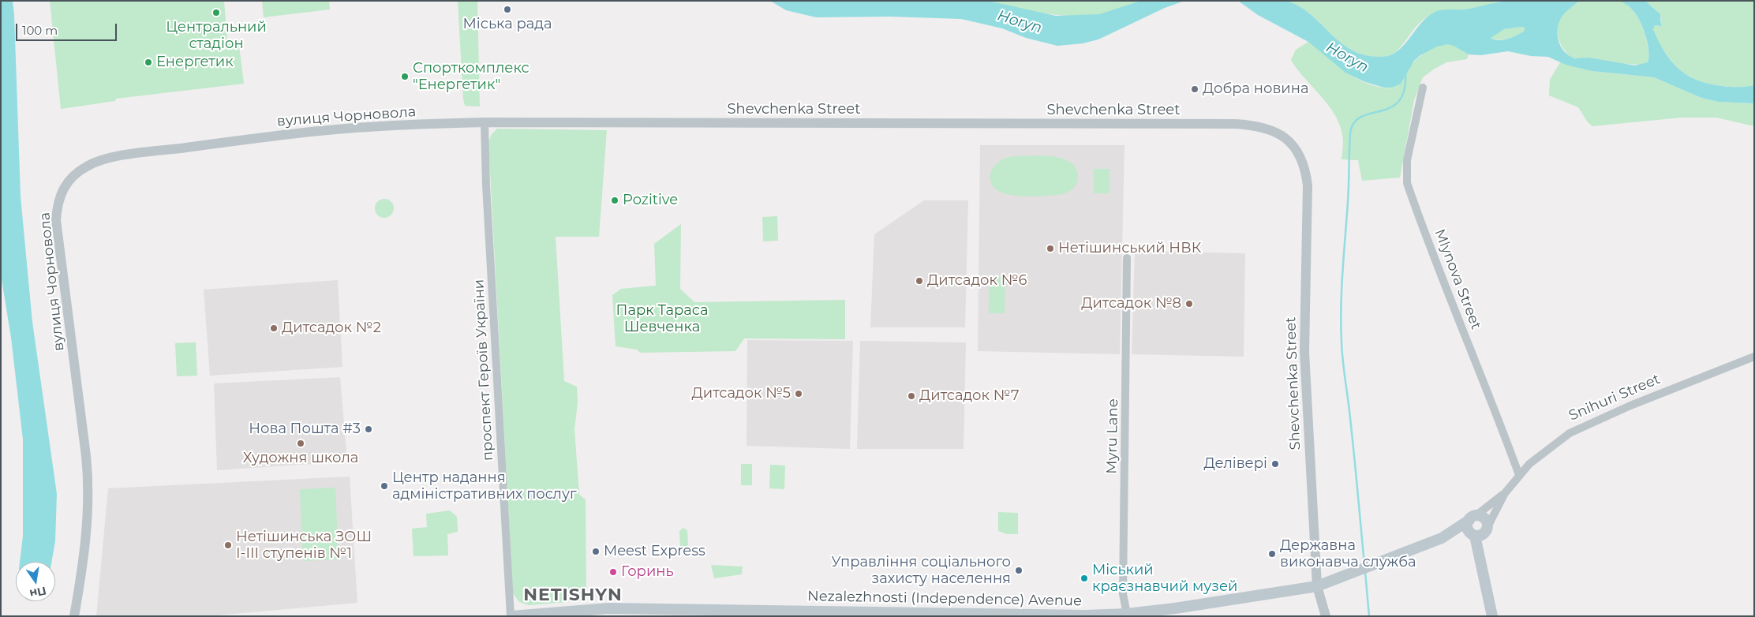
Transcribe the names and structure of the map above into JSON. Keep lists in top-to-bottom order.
{
  "streets": {
    "main road": ["Snihuri Street", "Nezalezhnosti (Independence) Avenue"],
    "street": [
      "Shevchenka Street",
      "вулиця Чорновола",
      "Mlynova Street",
      "проспект Героїв України",
      "Myru Lane"
    ]
  },
  "crossings": [
    ["Shevchenka Street", "вулиця Чорновола"],
    ["Shevchenka Street", "проспект Героїв України"],
    ["Shevchenka Street", "Nezalezhnosti (Independence) Avenue"],
    ["вулиця Чорновола", "проспект Героїв України"],
    ["Mlynova Street", "Snihuri Street"],
    ["проспект Героїв України", "Nezalezhnosti (Independence) Avenue"],
    ["Snihuri Street", "Nezalezhnosti (Independence) Avenue"],
    ["Myru Lane", "Nezalezhnosti (Independence) Avenue"]
  ],
  "districts": ["NETISHYN"],
  "water": ["Horyn"],
  "parks": ["Парк Тараса Шевченка"],
  "places": [
    "Міська рада",
    "Центральний стадіон",
    "Енергетик",
    "Спорткомплекс \"Енергетик\"",
    "Добра новина",
    "Pozitive",
    "Нетішинський НВК",
    "Дитсадок №6",
    "Дитсадок №8",
    "Дитсадок №2",
    "Дитсадок №5",
    "Дитсадок №7",
    "Нова Пошта #3",
    "Художня школа",
    "Делівері",
    "Центр надання адміністративних послуг",
    "Нетішинська ЗОШ І-ІІІ ступенів №1",
    "Meest Express",
    "Державна виконавча служба",
    "Управління соціального захисту населення",
    "Горинь",
    "Міський краєзнавчий музей"
  ],
  "scale_bar": "100 m",
  "north": "bottom"
}
